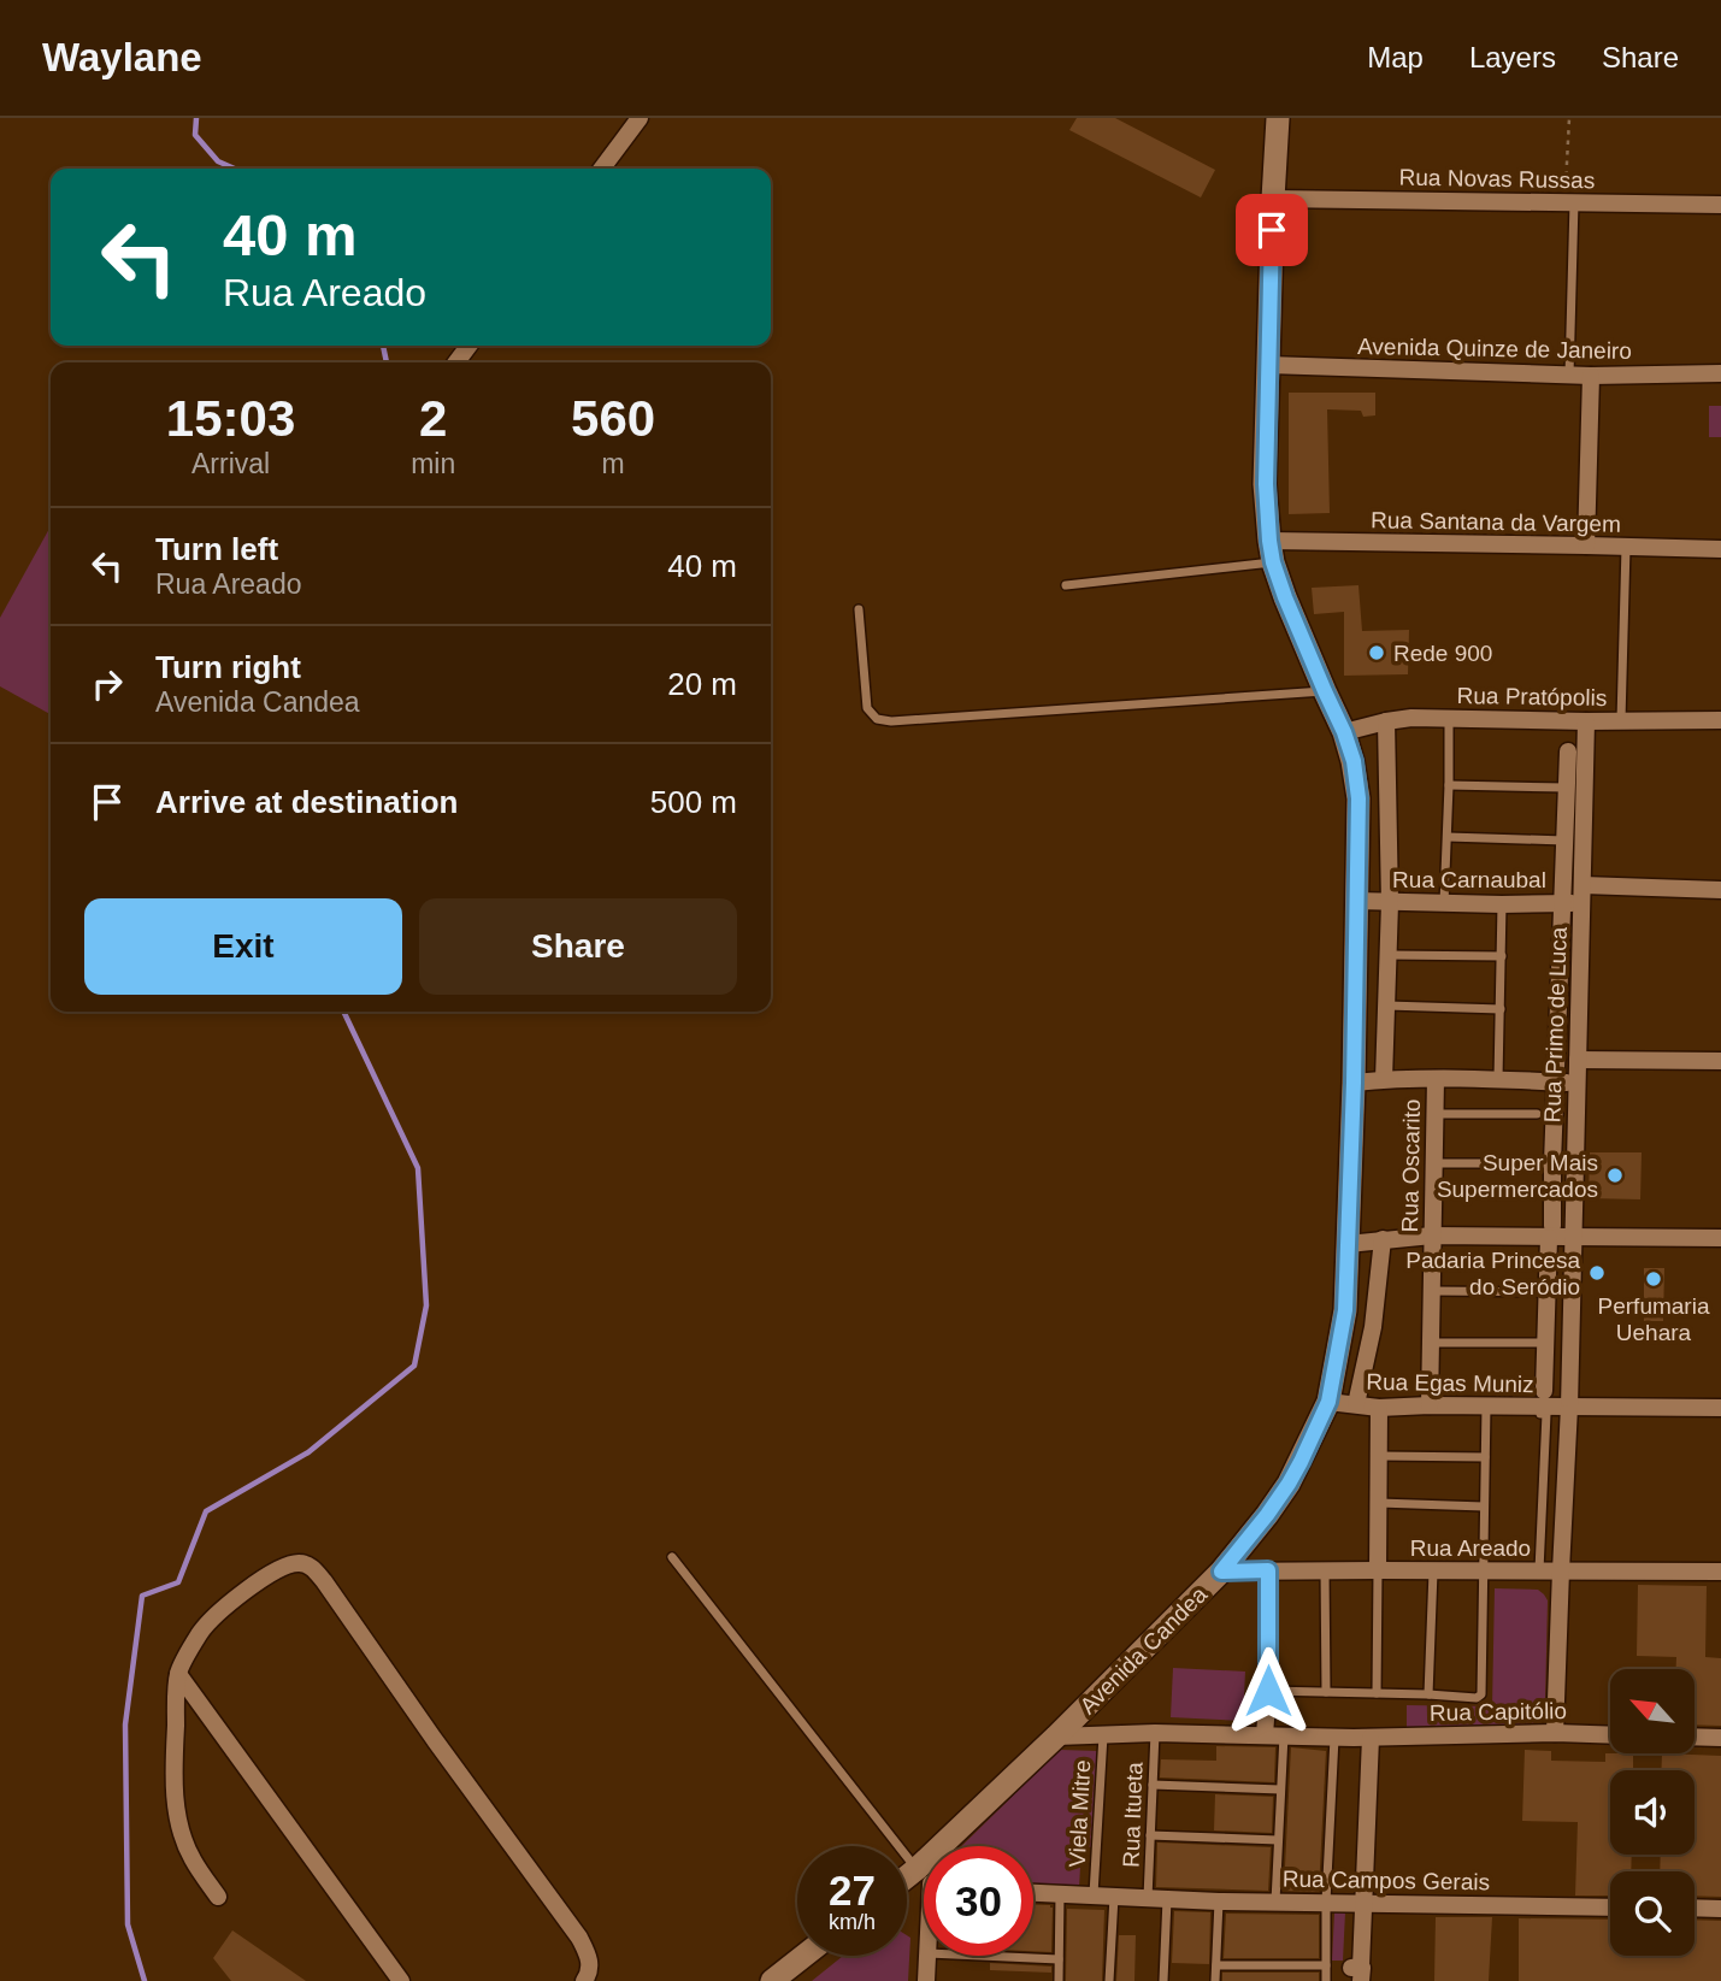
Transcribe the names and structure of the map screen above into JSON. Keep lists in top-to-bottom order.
{
  "streets": {
    "main road": ["Avenida Candea"],
    "street": [
      "Rua Novas Russas",
      "Avenida Quinze de Janeiro",
      "Rua Santana da Vargem",
      "Rua Pratópolis",
      "Rua Carnaubal",
      "Rua Primo de Luca",
      "Rua Oscarito",
      "Rua Egas Muniz",
      "Rua Areado",
      "Rua Capitólio",
      "Rua Campos Gerais"
    ],
    "lane": ["Viela Mitre", "Rua Itueta"]
  },
  "crossings": [
    ["Rua Novas Russas", "Avenida Candea"],
    ["Avenida Quinze de Janeiro", "Avenida Candea"],
    ["Rua Santana da Vargem", "Avenida Candea"],
    ["Rua Pratópolis", "Rua Primo de Luca"],
    ["Rua Pratópolis", "Avenida Candea"],
    ["Rua Carnaubal", "Rua Primo de Luca"],
    ["Rua Carnaubal", "Avenida Candea"],
    ["Rua Primo de Luca", "Rua Egas Muniz"],
    ["Rua Primo de Luca", "Rua Areado"],
    ["Rua Primo de Luca", "Rua Capitólio"],
    ["Rua Oscarito", "Rua Egas Muniz"],
    ["Rua Egas Muniz", "Rua Areado"],
    ["Rua Egas Muniz", "Avenida Candea"],
    ["Rua Areado", "Avenida Candea"],
    ["Rua Areado", "Rua Capitólio"],
    ["Avenida Candea", "Rua Capitólio"],
    ["Rua Capitólio", "Viela Mitre"],
    ["Rua Capitólio", "Rua Itueta"],
    ["Viela Mitre", "Rua Campos Gerais"],
    ["Rua Itueta", "Rua Campos Gerais"]
  ],
  "places": [
    "Rede 900",
    "Super Mais Supermercados",
    "Padaria Princesa do Seródio",
    "Perfumaria Uehara"
  ],
  "north": "top left",
  "page": {
    "header": "Waylane",
    "nav": ["Map", "Layers", "Share"],
    "turn": ["40 m", "Rua Areado"],
    "eta": [
      "15:03",
      "Arrival",
      "2",
      "min",
      "560",
      "m"
    ],
    "list": [
      {
        "name": "Turn left",
        "note": "Rua Areado",
        "value": "40 m"
      },
      {
        "name": "Turn right",
        "note": "Avenida Candea",
        "value": "20 m"
      },
      {
        "name": "Arrive at destination",
        "value": "500 m"
      }
    ],
    "buttons": ["Exit", "Share"],
    "speed": "27 km/h",
    "limit": "30"
  }
}
